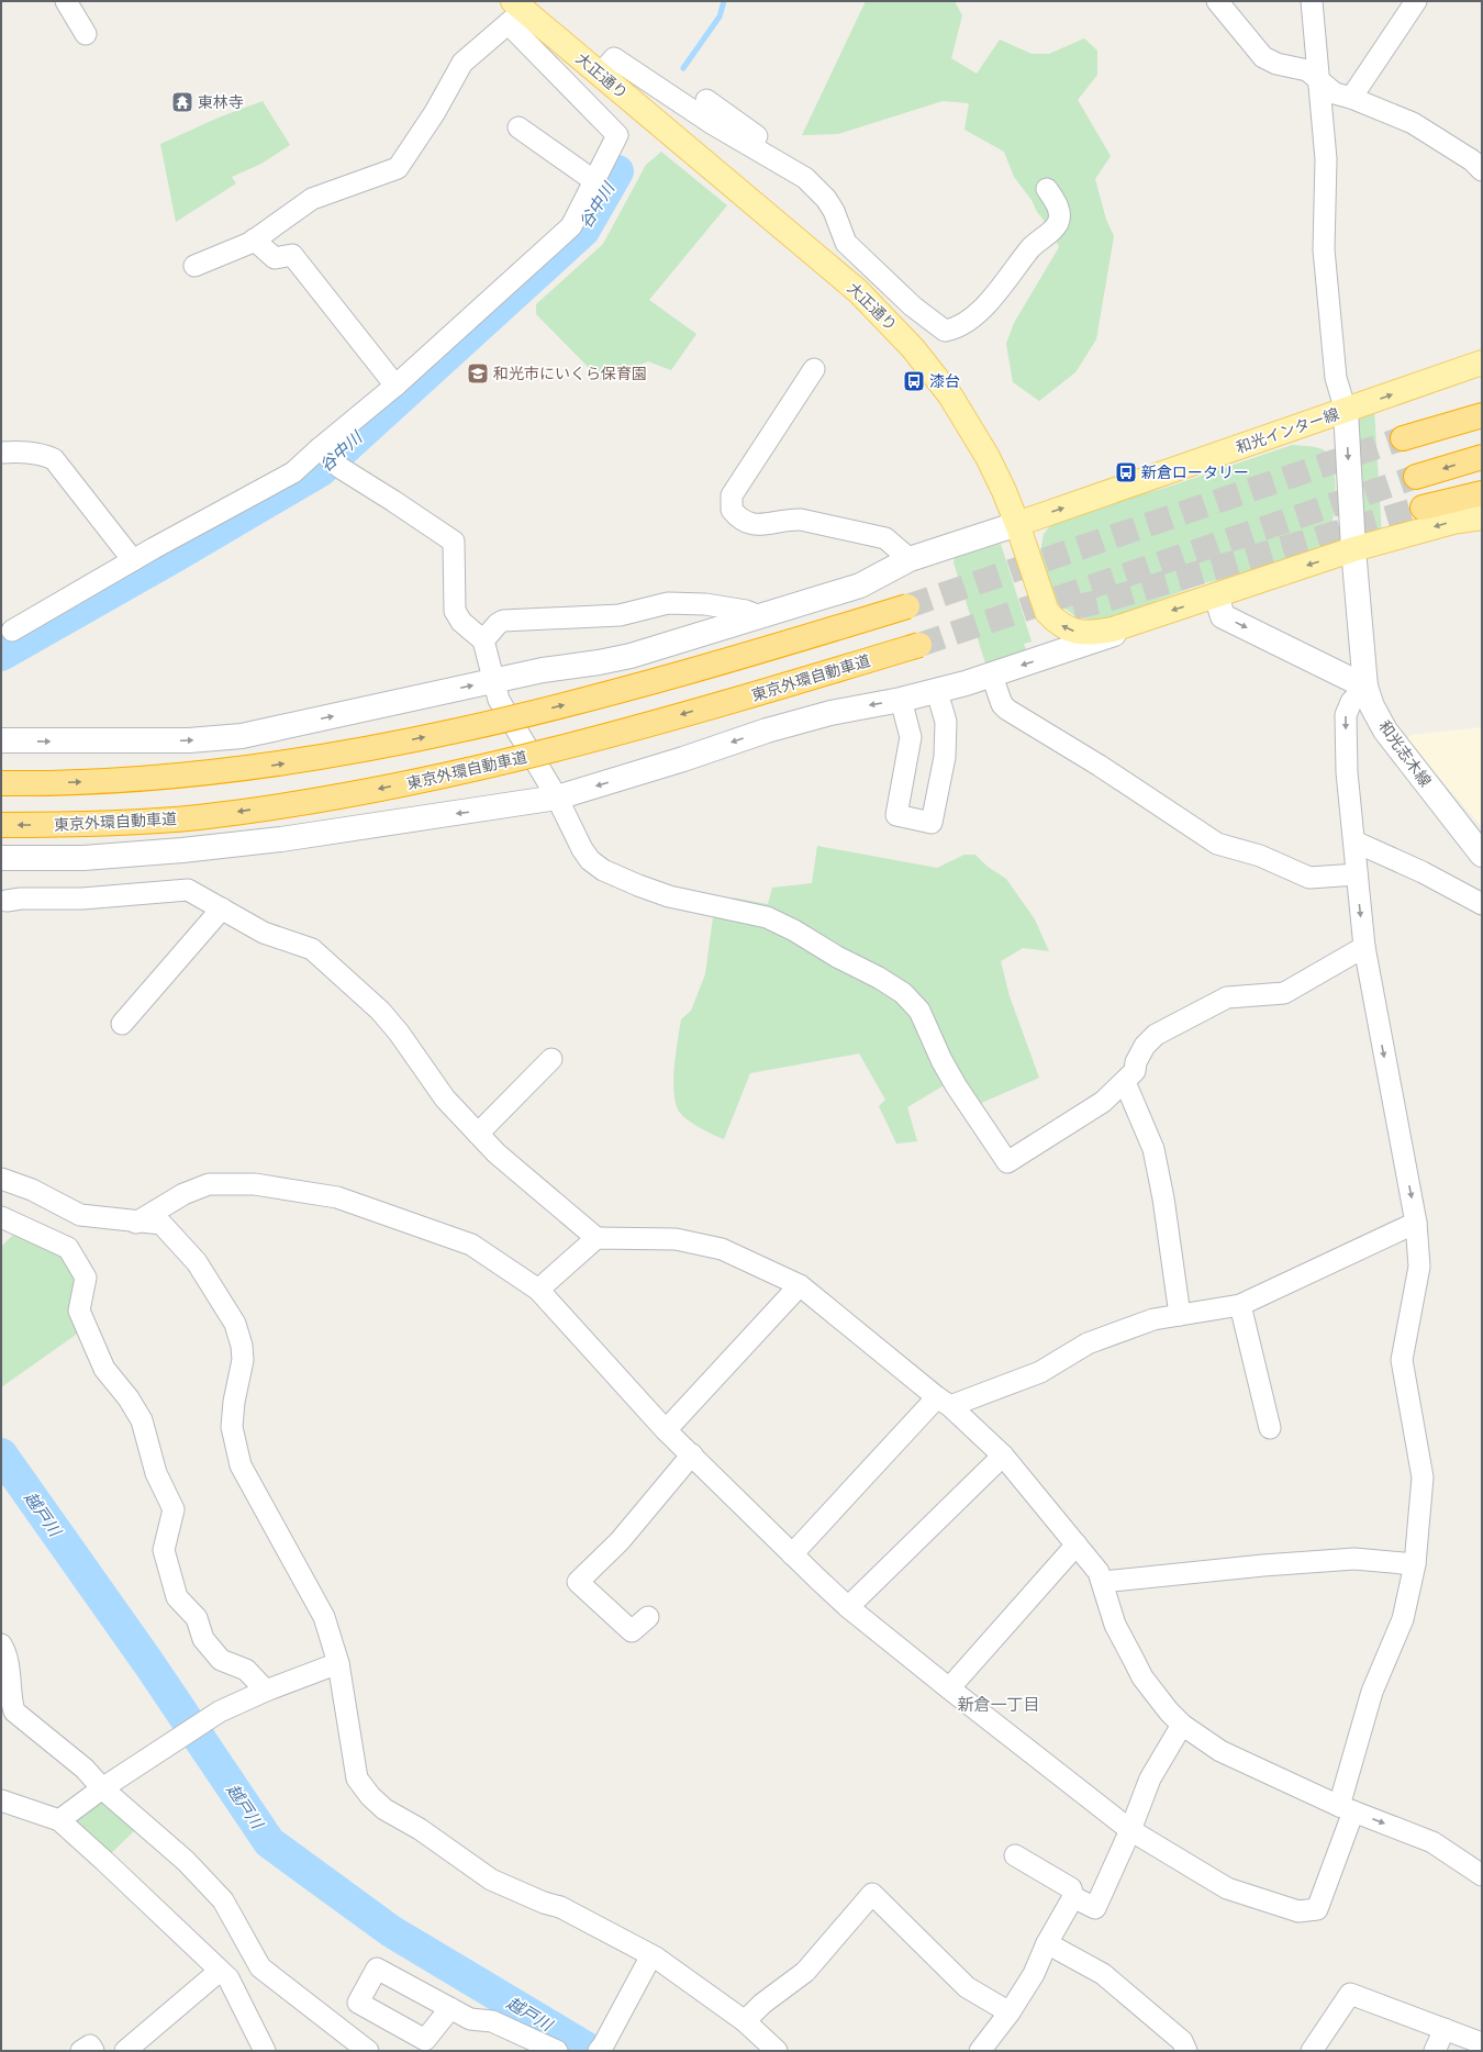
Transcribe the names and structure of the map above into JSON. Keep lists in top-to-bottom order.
{
  "streets": {
    "highway": ["東京外環自動車道"],
    "main road": ["大正通り", "和光インター線"],
    "street": ["和光志木線"]
  },
  "crossings": [
    ["大正通り", "和光インター線"],
    ["和光インター線", "和光志木線"]
  ],
  "districts": ["新倉一丁目"],
  "water": ["谷中川", "越戸川"],
  "places": {
    "temple": ["東林寺"],
    "school or university": ["和光市にいくら保育園"],
    "bus stop": ["漆台", "新倉ロータリー"]
  }
}
